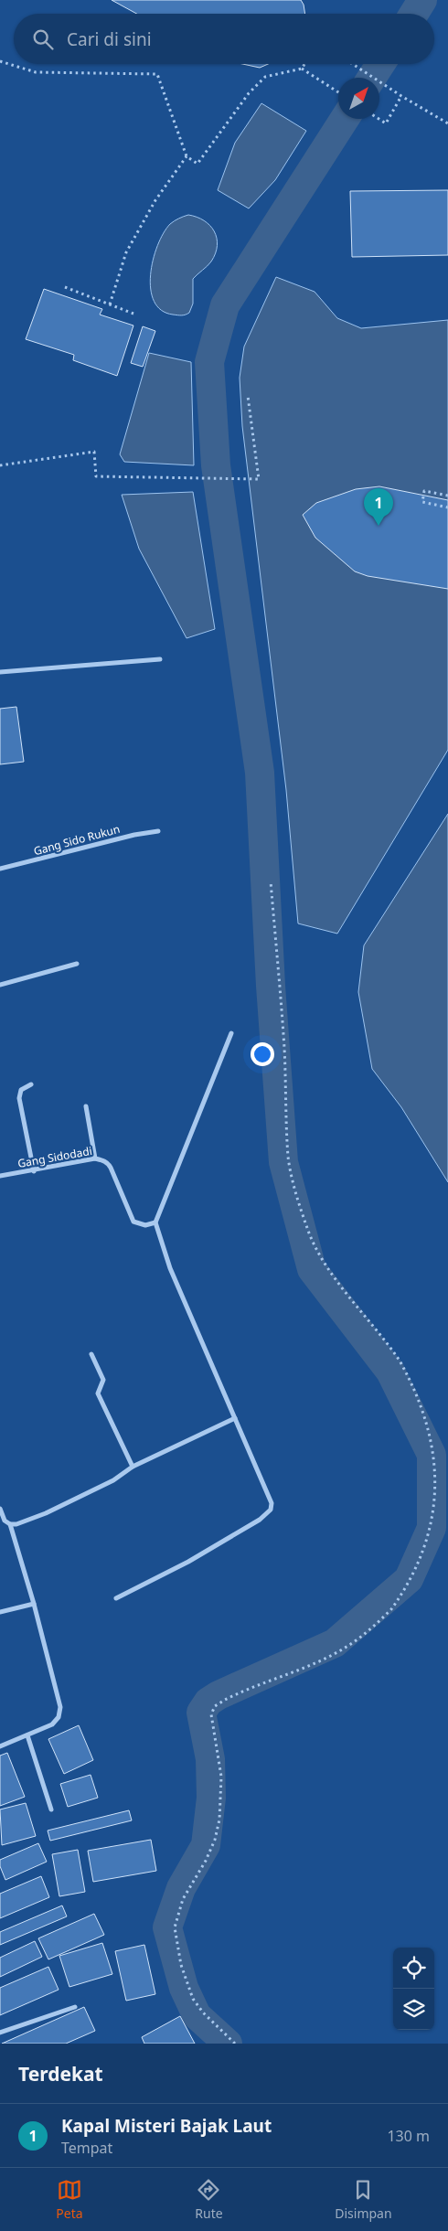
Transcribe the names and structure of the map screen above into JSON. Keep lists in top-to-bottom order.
{
  "streets": {
    "street": ["Gang Sido Rukun", "Gang Sidodadi"]
  },
  "north": "top right",
  "page": {
    "search": "Cari di sini",
    "pins": "1",
    "heading": "Terdekat",
    "list": [
      {
        "mark": "1",
        "name": "Kapal Misteri Bajak Laut",
        "note": "Tempat",
        "value": "130 m"
      }
    ],
    "nav": ["Peta", "Rute", "Disimpan"]
  }
}
